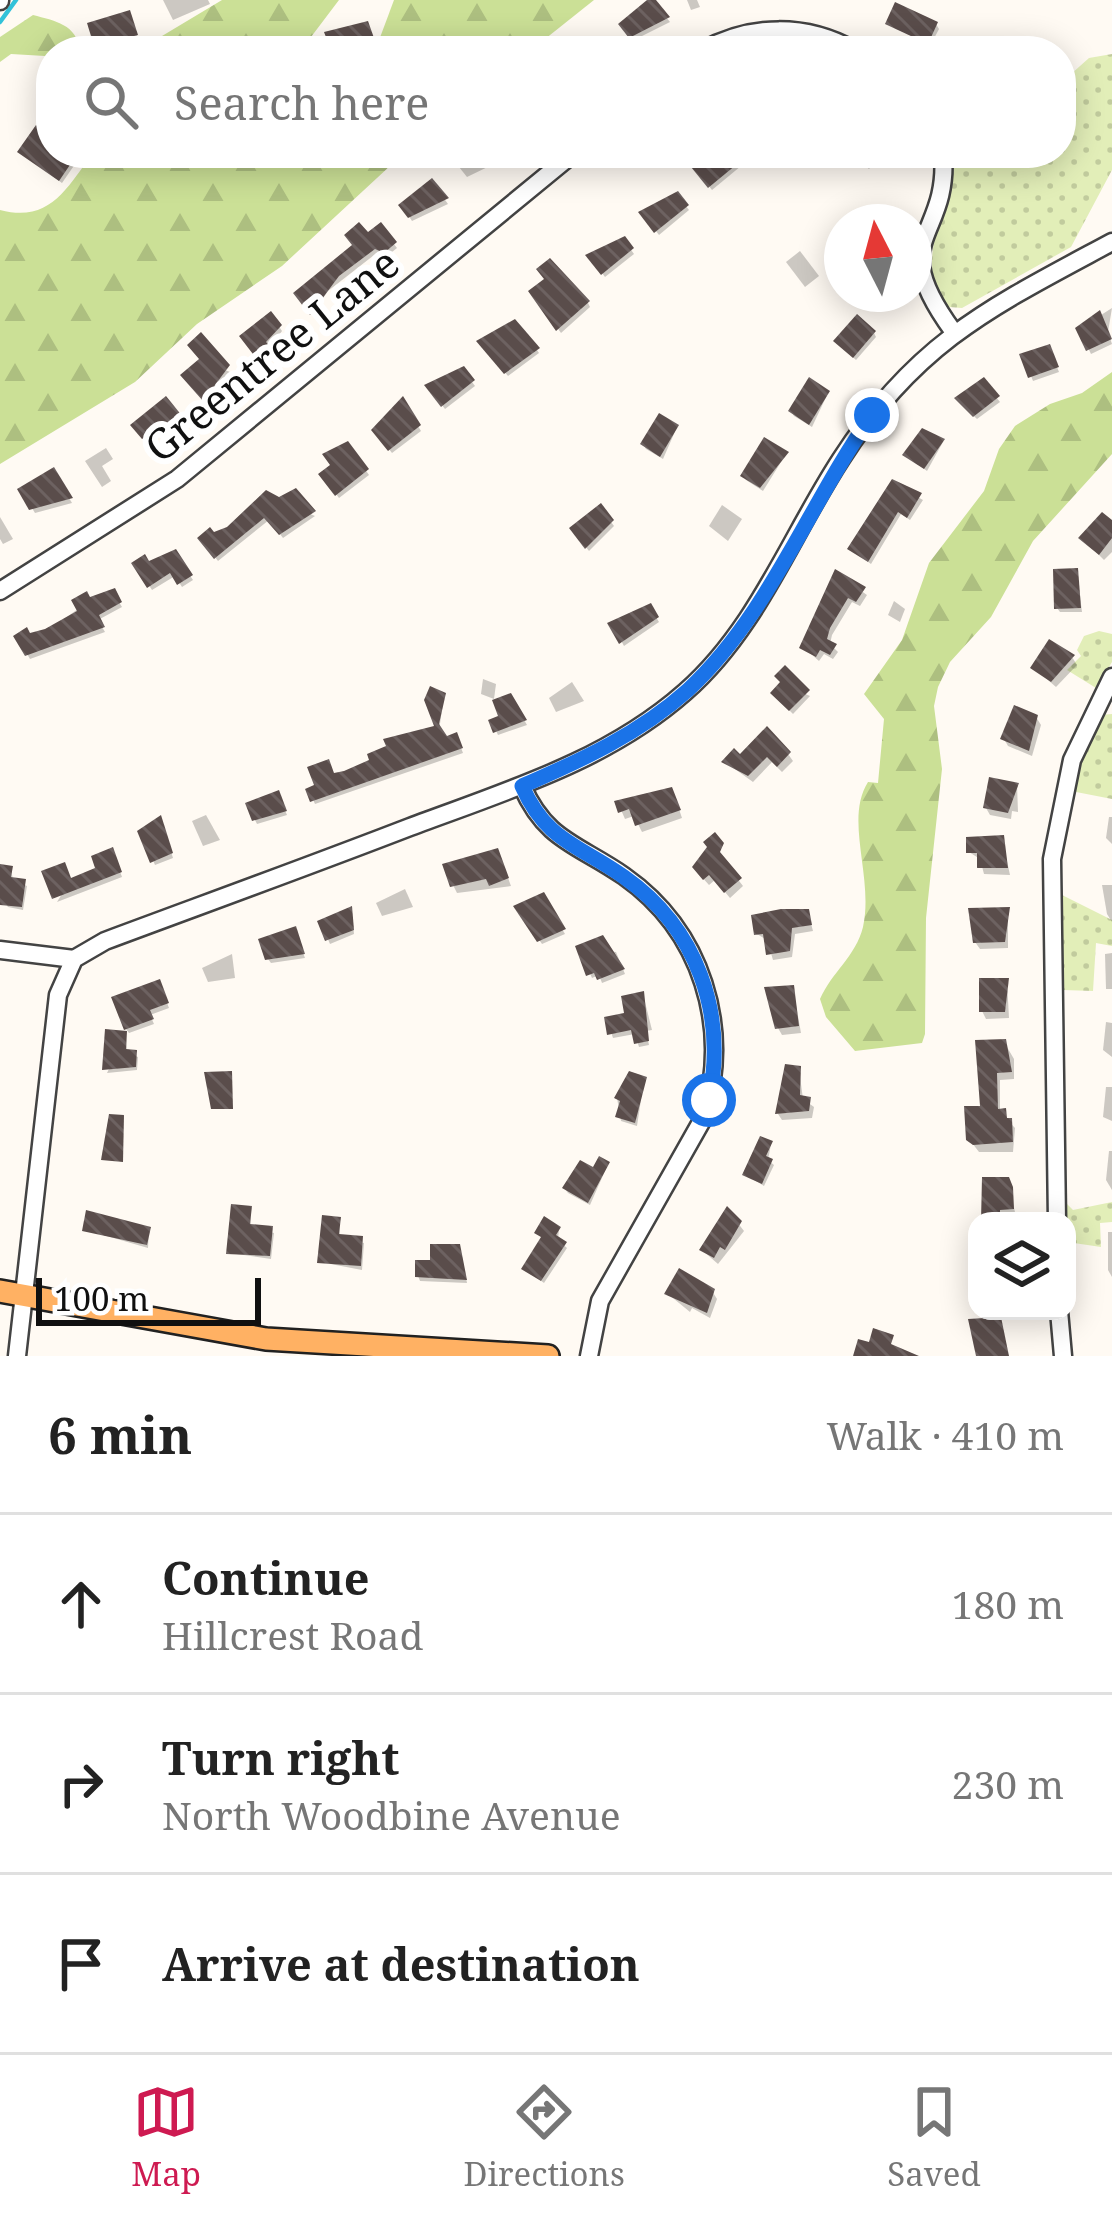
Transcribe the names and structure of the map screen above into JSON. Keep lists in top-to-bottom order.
{
  "streets": {
    "street": ["Greentree Lane"]
  },
  "scale_bar": "100 m",
  "north": "top",
  "page": {
    "search": "Search here",
    "scale": "100 m",
    "heading": ["6 min", "Walk · 410 m"],
    "list": [
      ["Continue", "Hillcrest Road", "180 m"],
      ["Turn right", "North Woodbine Avenue", "230 m"],
      "Arrive at destination"
    ],
    "nav": ["Map", "Directions", "Saved"]
  }
}
